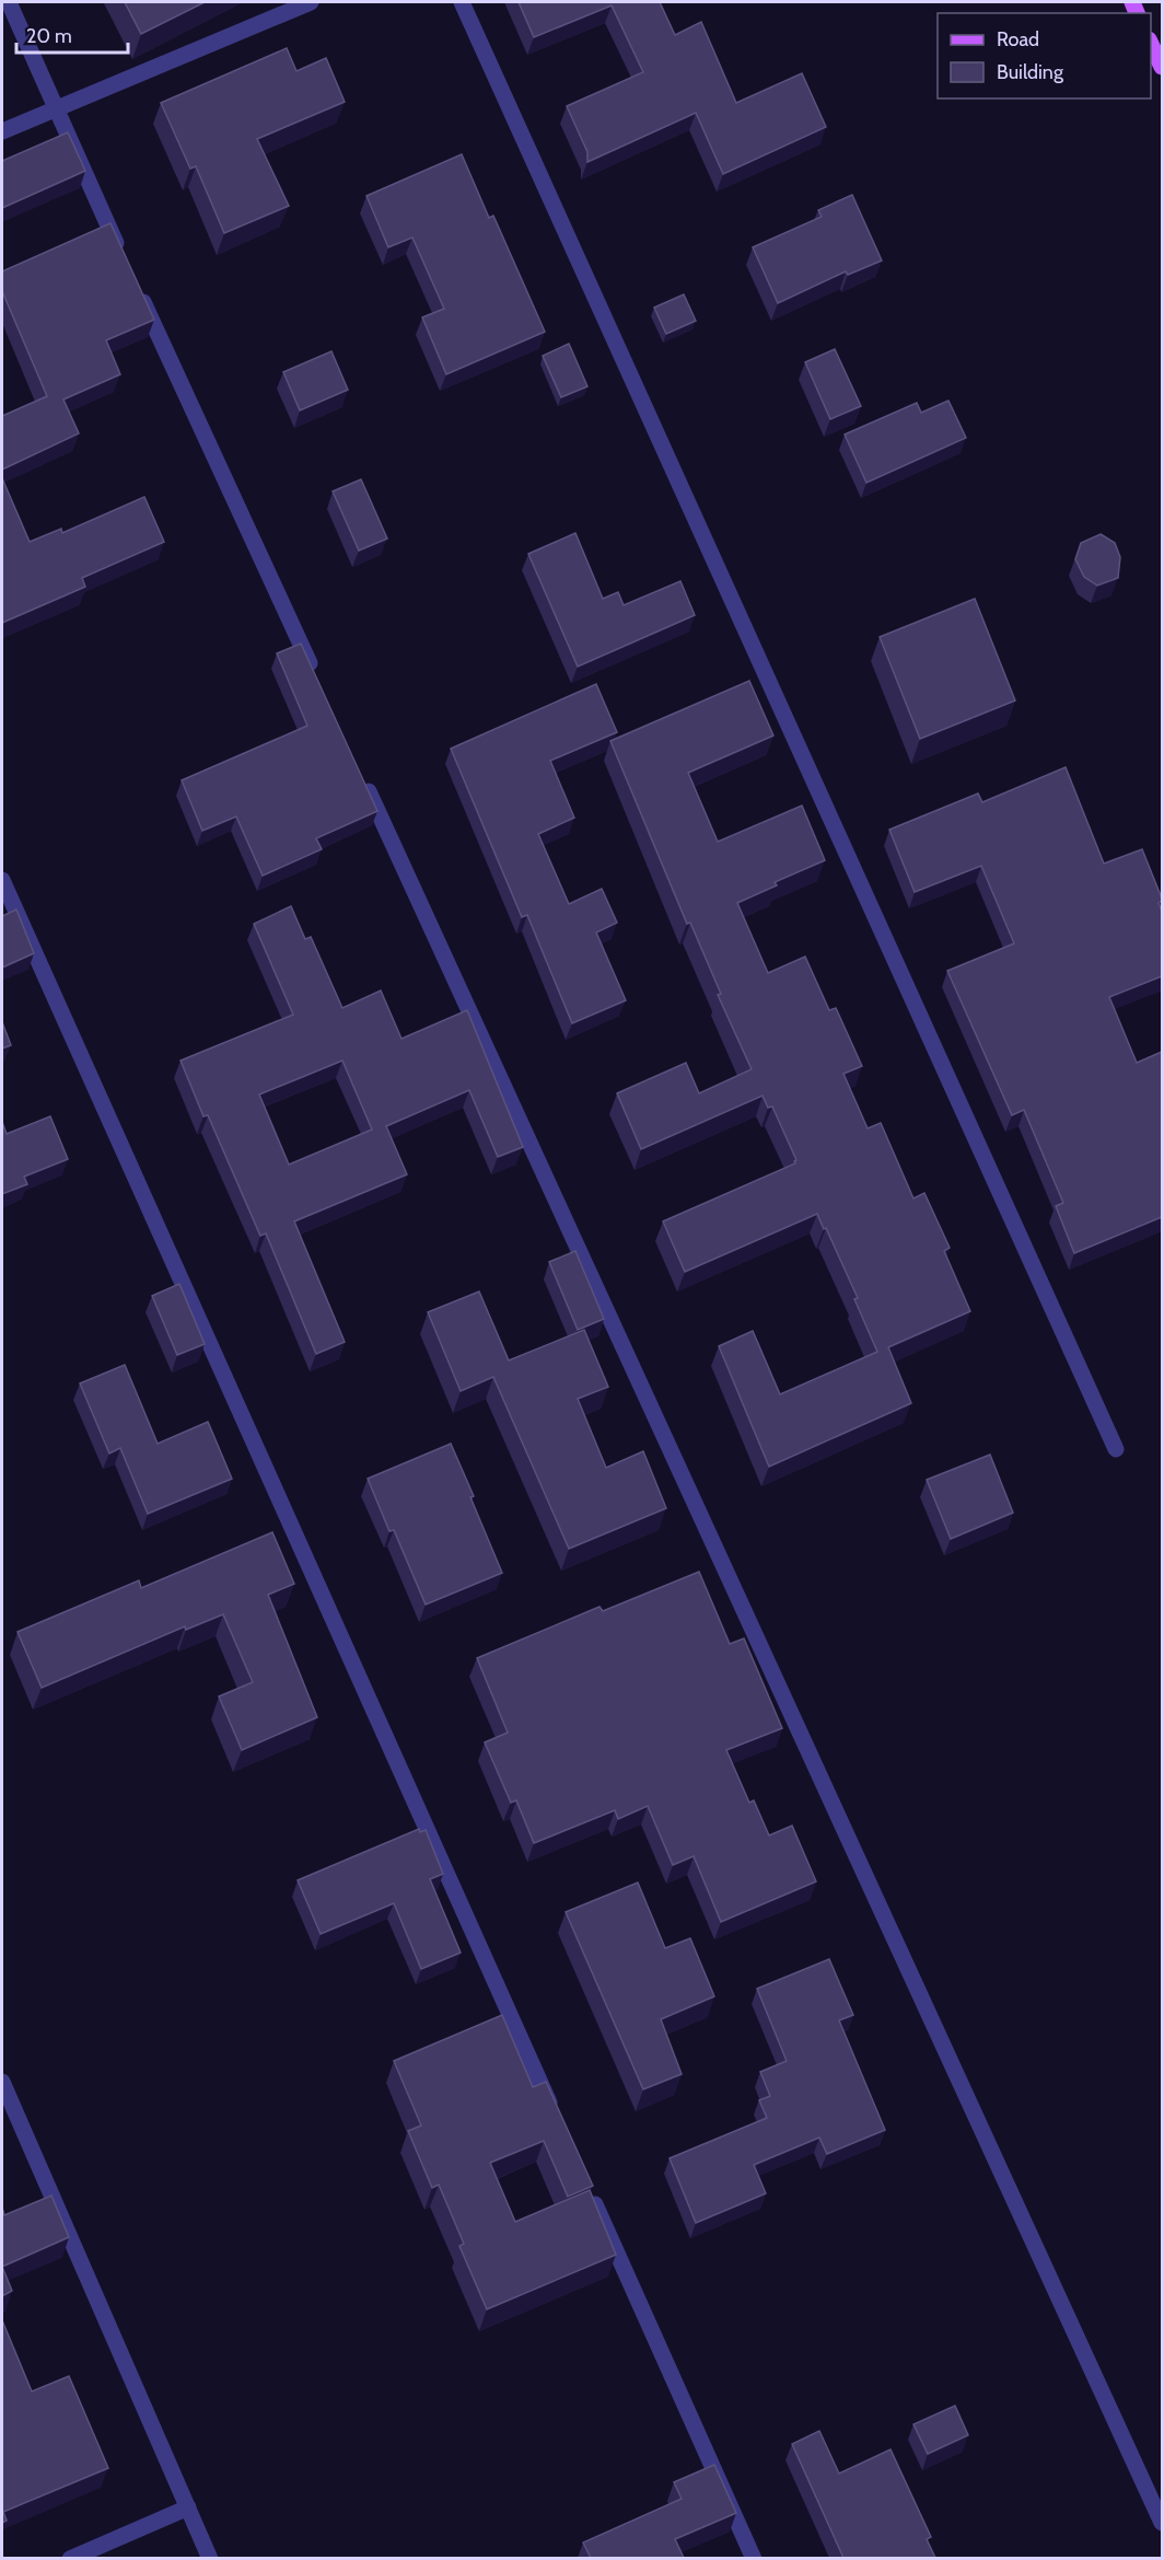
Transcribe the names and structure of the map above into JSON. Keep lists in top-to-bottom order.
{
  "legend": ["Road", "Building"],
  "scale_bar": "20 m"
}
